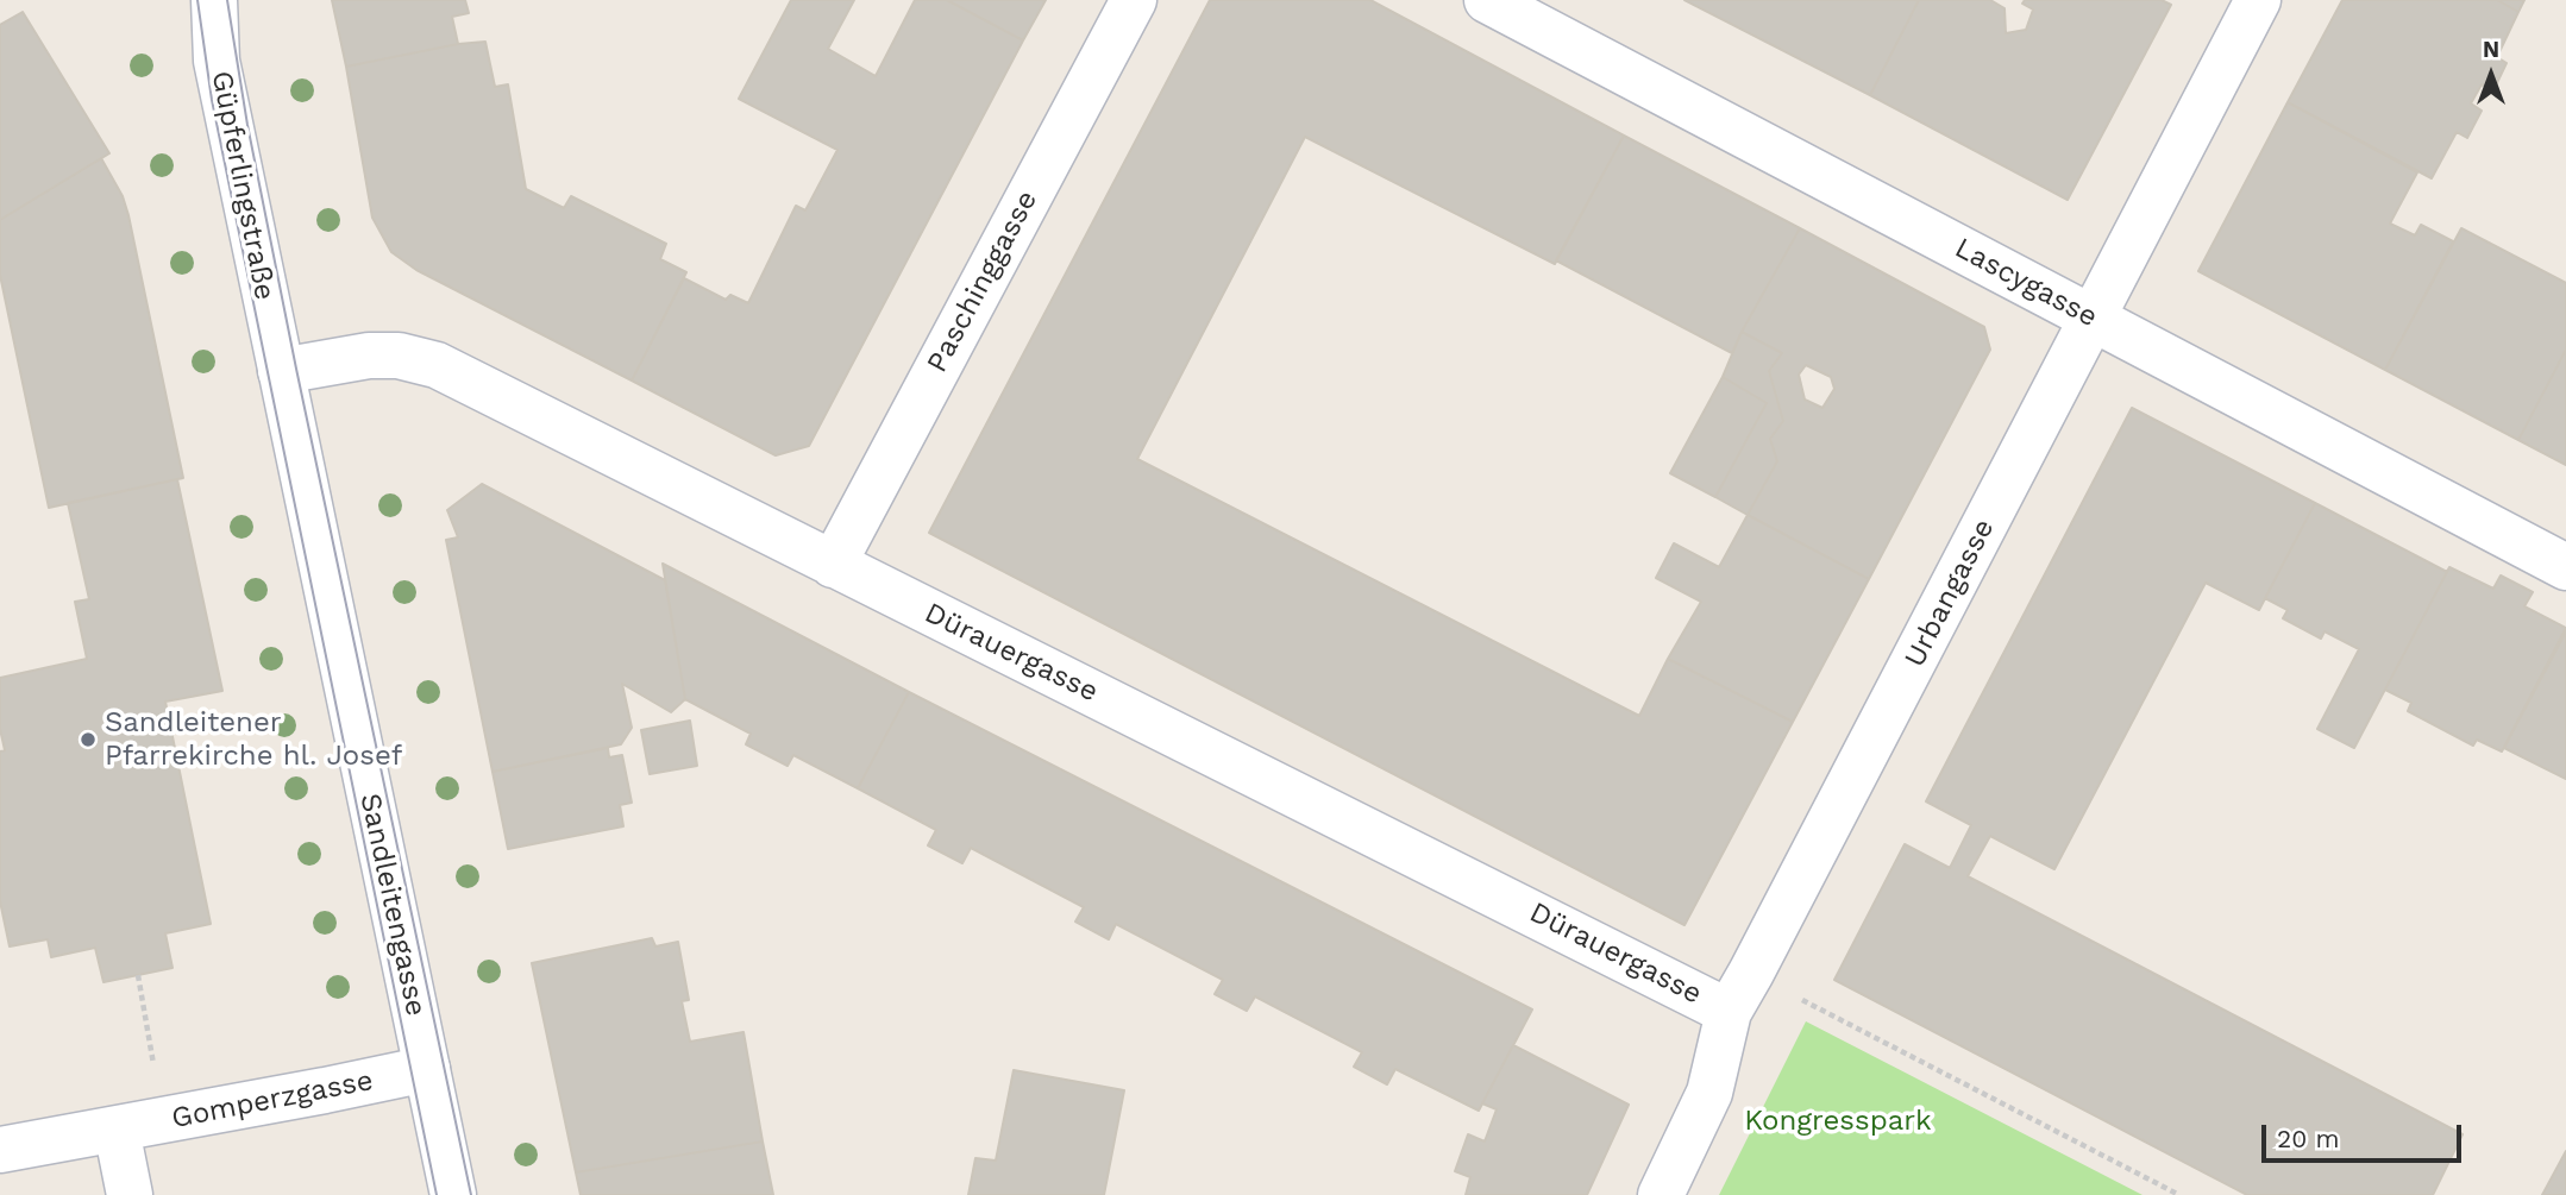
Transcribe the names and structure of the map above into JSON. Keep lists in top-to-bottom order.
{
  "streets": {
    "street": [
      "Güpferlingstraße",
      "Paschinggasse",
      "Lascygasse",
      "Urbangasse",
      "Dürauergasse",
      "Sandleitengasse",
      "Gomperzgasse"
    ]
  },
  "crossings": [
    ["Güpferlingstraße", "Dürauergasse"],
    ["Güpferlingstraße", "Sandleitengasse"],
    ["Paschinggasse", "Dürauergasse"],
    ["Lascygasse", "Urbangasse"],
    ["Urbangasse", "Dürauergasse"],
    ["Dürauergasse", "Sandleitengasse"],
    ["Sandleitengasse", "Gomperzgasse"]
  ],
  "parks": ["Kongresspark"],
  "places": ["Sandleitener Pfarrekirche hl. Josef"],
  "scale_bar": "20 m",
  "north": "top"
}
